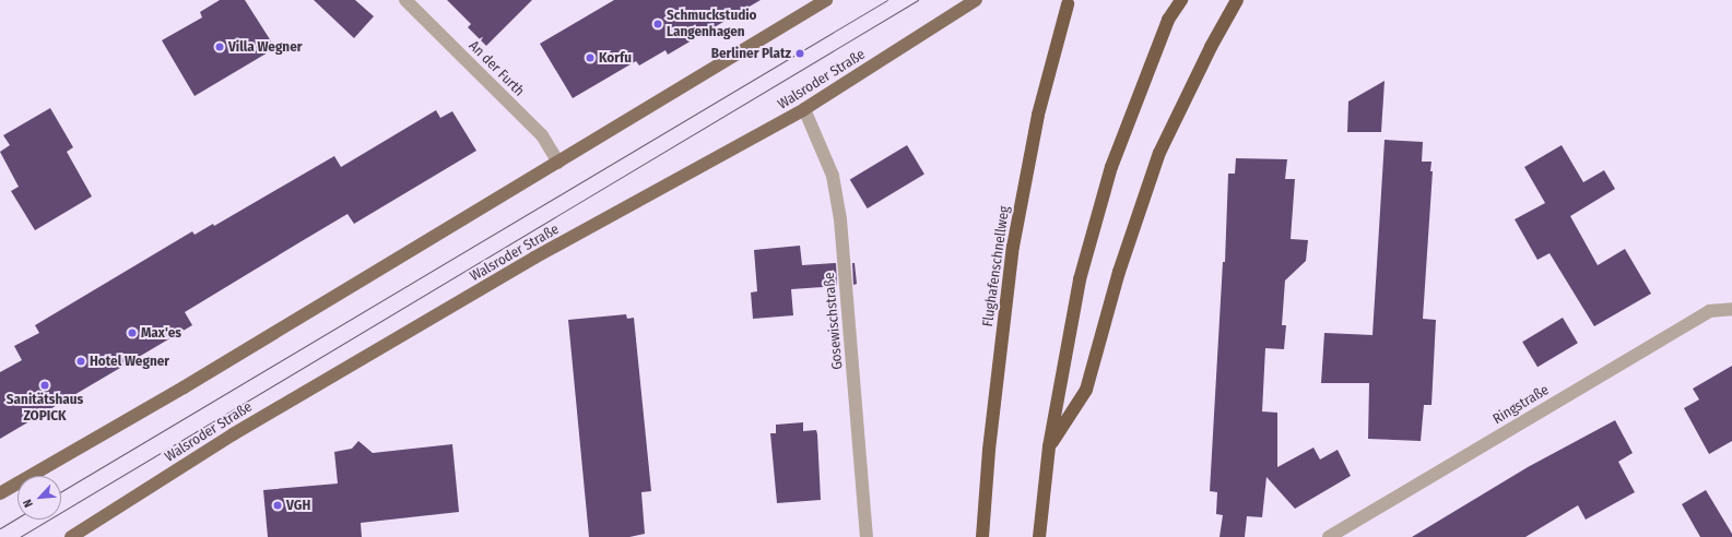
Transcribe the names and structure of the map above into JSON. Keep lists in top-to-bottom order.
{
  "streets": {
    "highway": ["Flughafenschnellweg"],
    "main road": ["Walsroder Straße"],
    "street": ["An der Furth", "Gosewischstraße", "Ringstraße"]
  },
  "crossings": [
    ["Walsroder Straße", "Gosewischstraße"]
  ],
  "places": [
    "Schmuckstudio Langenhagen",
    "Villa Wegner",
    "Berliner Platz",
    "Korfu",
    "Max'es",
    "Hotel Wegner",
    "Sanitätshaus ZOPICK",
    "VGH"
  ],
  "north": "bottom left"
}
